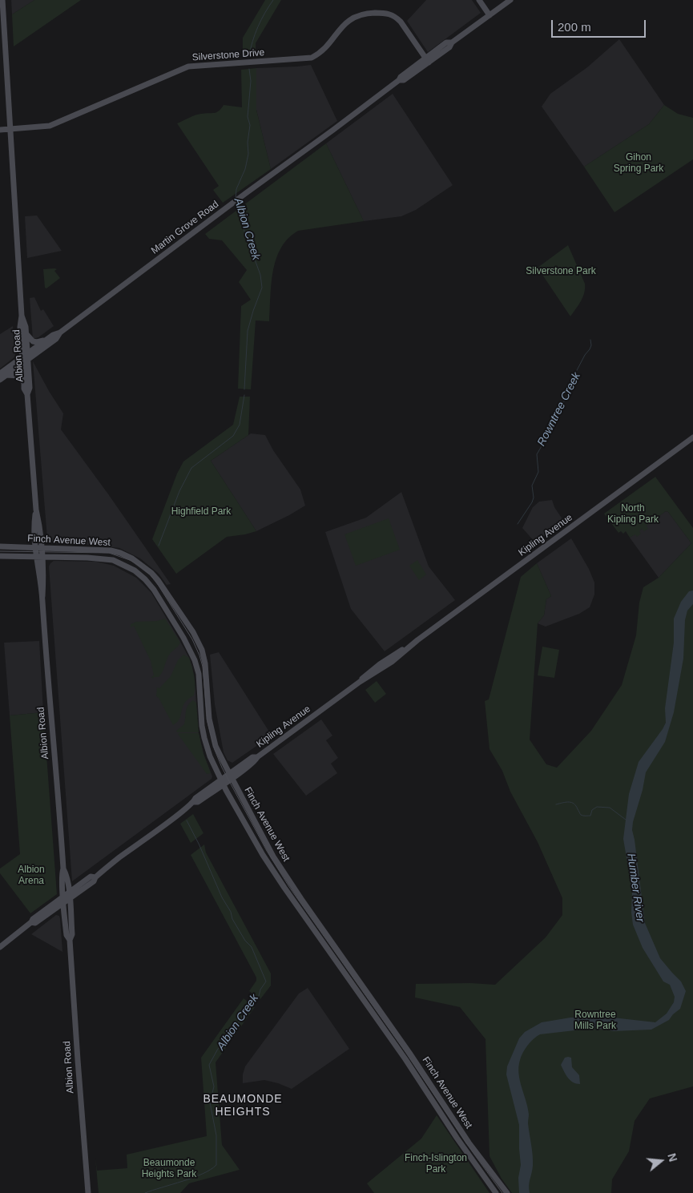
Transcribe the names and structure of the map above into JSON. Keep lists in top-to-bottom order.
{
  "streets": {
    "main road": [
      "Silverstone Drive",
      "Martin Grove Road",
      "Albion Road",
      "Kipling Avenue",
      "Finch Avenue West"
    ]
  },
  "crossings": [
    ["Silverstone Drive", "Martin Grove Road"],
    ["Silverstone Drive", "Albion Road"],
    ["Martin Grove Road", "Albion Road"],
    ["Albion Road", "Kipling Avenue"],
    ["Albion Road", "Finch Avenue West"],
    ["Kipling Avenue", "Finch Avenue West"]
  ],
  "districts": ["BEAUMONDE HEIGHTS"],
  "water": ["Albion Creek", "Rowntree Creek", "Humber River"],
  "parks": [
    "Gihon Spring Park",
    "Silverstone Park",
    "North Kipling Park",
    "Highfield Park",
    "Albion Arena",
    "Rowntree Mills Park",
    "Finch-Islington Park",
    "Beaumonde Heights Park"
  ],
  "scale_bar": "200 m",
  "north": "right"
}
